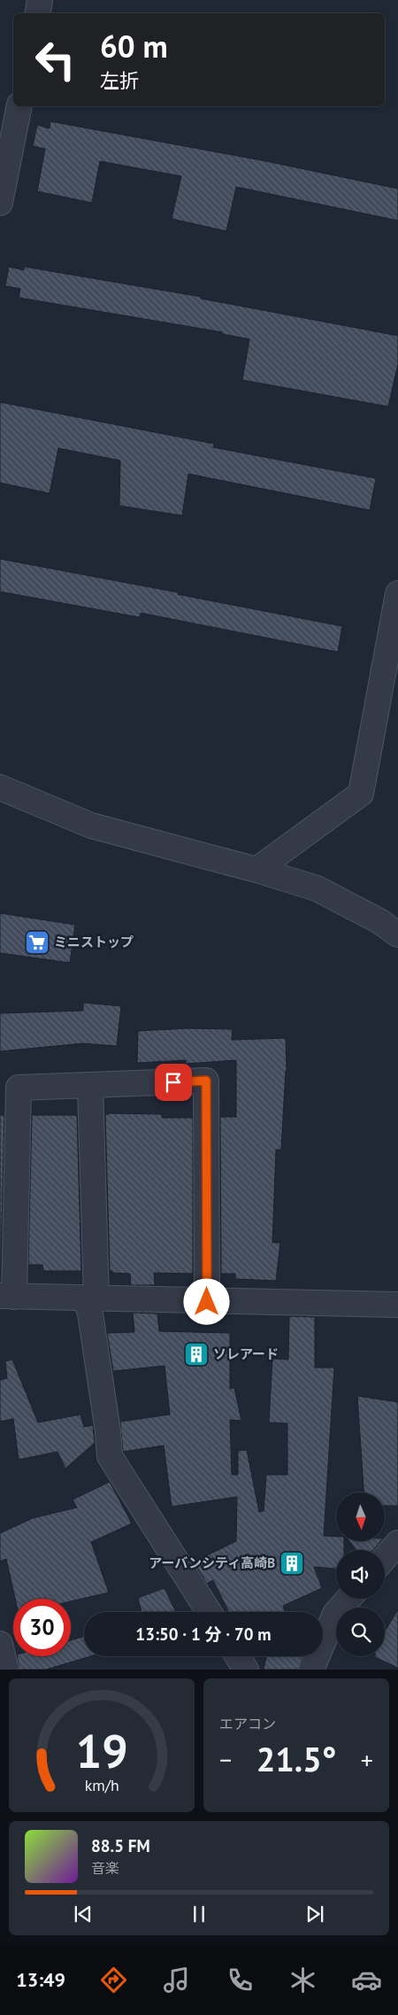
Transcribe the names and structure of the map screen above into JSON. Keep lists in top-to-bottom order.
{
  "places": {
    "supermarket": ["ミニストップ"],
    "building": ["ソレアード", "アーバンシティ高崎B"]
  },
  "north": "bottom",
  "page": {
    "turn": ["60 m", "左折"],
    "limit": "30",
    "trip": "13:50 · 1 分 · 70 m",
    "tile": "エアコン",
    "heat": ["−", "21.5°", "+"],
    "song": ["88.5 FM", "音楽"],
    "tabs": "13:49",
    "gauge": ["19", "km/h"]
  }
}
